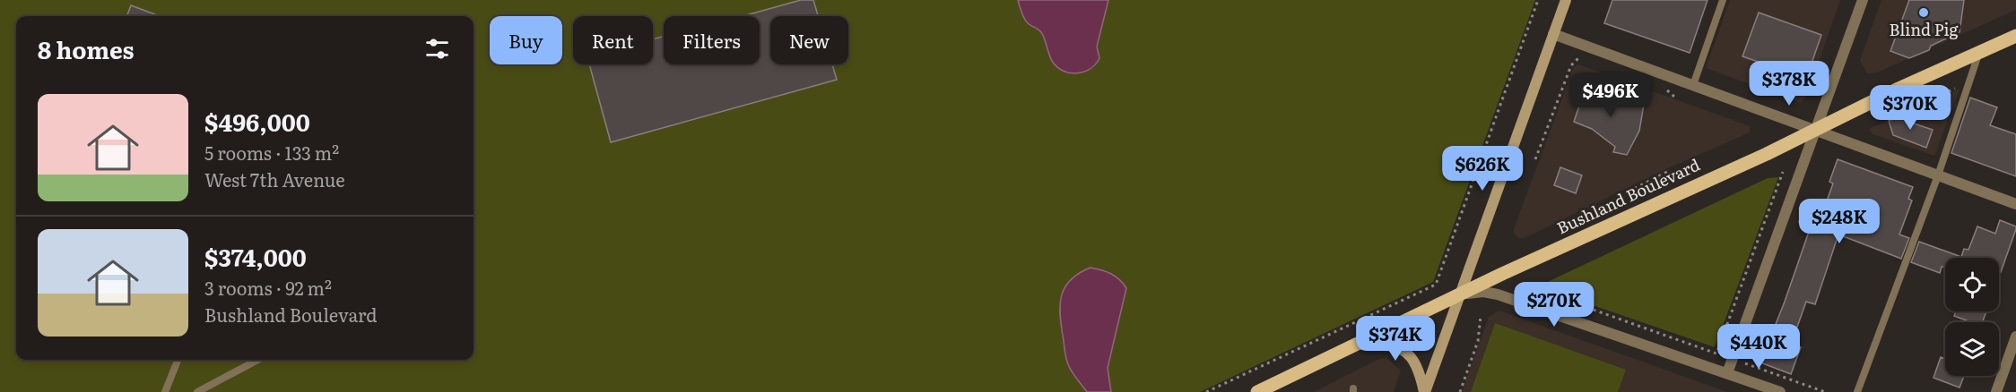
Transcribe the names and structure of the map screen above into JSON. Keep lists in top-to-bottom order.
{
  "streets": {
    "main road": ["Bushland Boulevard"]
  },
  "places": ["Blind Pig"],
  "page": {
    "chip": [
      "Buy",
      "Rent",
      "Filters",
      "New"
    ],
    "heading": "8 homes",
    "price": [
      "$378K",
      "$496K",
      "$370K",
      "$626K",
      "$248K",
      "$270K",
      "$374K",
      "$440K"
    ],
    "list": [
      {
        "name": "$496,000",
        "note": "5 rooms · 133 m² · West 7th Avenue"
      },
      {
        "name": "$374,000",
        "note": "3 rooms · 92 m² · Bushland Boulevard"
      }
    ]
  }
}
